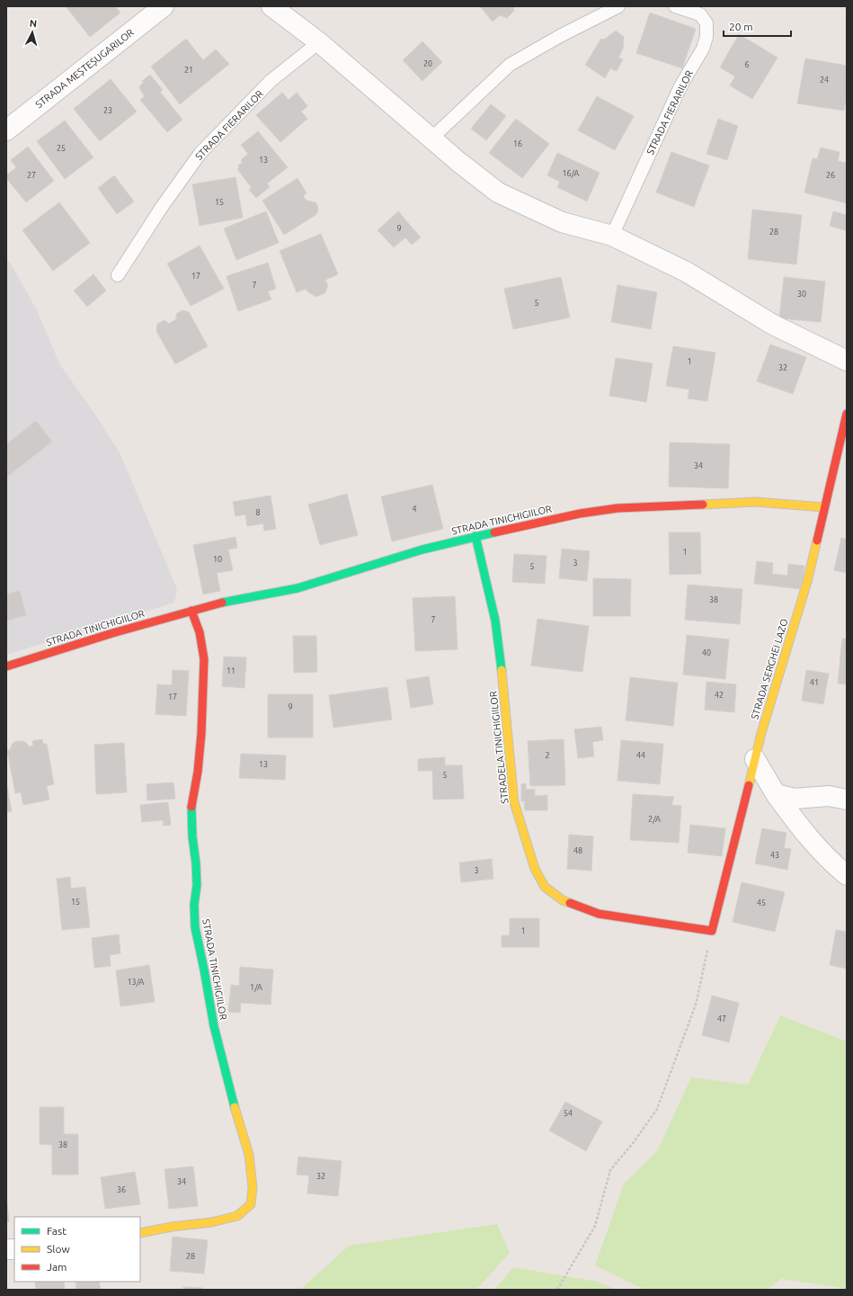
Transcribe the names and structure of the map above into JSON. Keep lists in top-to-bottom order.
{
  "streets": {
    "street": [
      "STRADA MEȘTEȘUGARILOR",
      "STRADA TINICHIGIILOR",
      "STRADA SERGHEI LAZO",
      "STRADELA TINICHIGIILOR"
    ],
    "lane": ["STRADA FIERARILOR"]
  },
  "crossings": [
    ["STRADA TINICHIGIILOR", "STRADA SERGHEI LAZO"],
    ["STRADA TINICHIGIILOR", "STRADELA TINICHIGIILOR"],
    ["STRADA SERGHEI LAZO", "STRADELA TINICHIGIILOR"]
  ],
  "house_numbers": [
    "20",
    "6",
    "21",
    "24",
    "23",
    "16",
    "25",
    "13",
    "16/A",
    "27",
    "26",
    "15",
    "9",
    "28",
    "17",
    "7",
    "30",
    "5",
    "1",
    "32",
    "34",
    "4",
    "8",
    "1",
    "10",
    "3",
    "5",
    "38",
    "7",
    "40",
    "11",
    "41",
    "42",
    "17",
    "9",
    "2",
    "44",
    "13",
    "5",
    "2/A",
    "48",
    "43",
    "3",
    "15",
    "45",
    "1",
    "13/A",
    "1/A",
    "47",
    "54",
    "38",
    "32",
    "34",
    "36",
    "28"
  ],
  "legend": ["Fast", "Slow", "Jam"],
  "scale_bar": "20 m",
  "north": "top"
}
